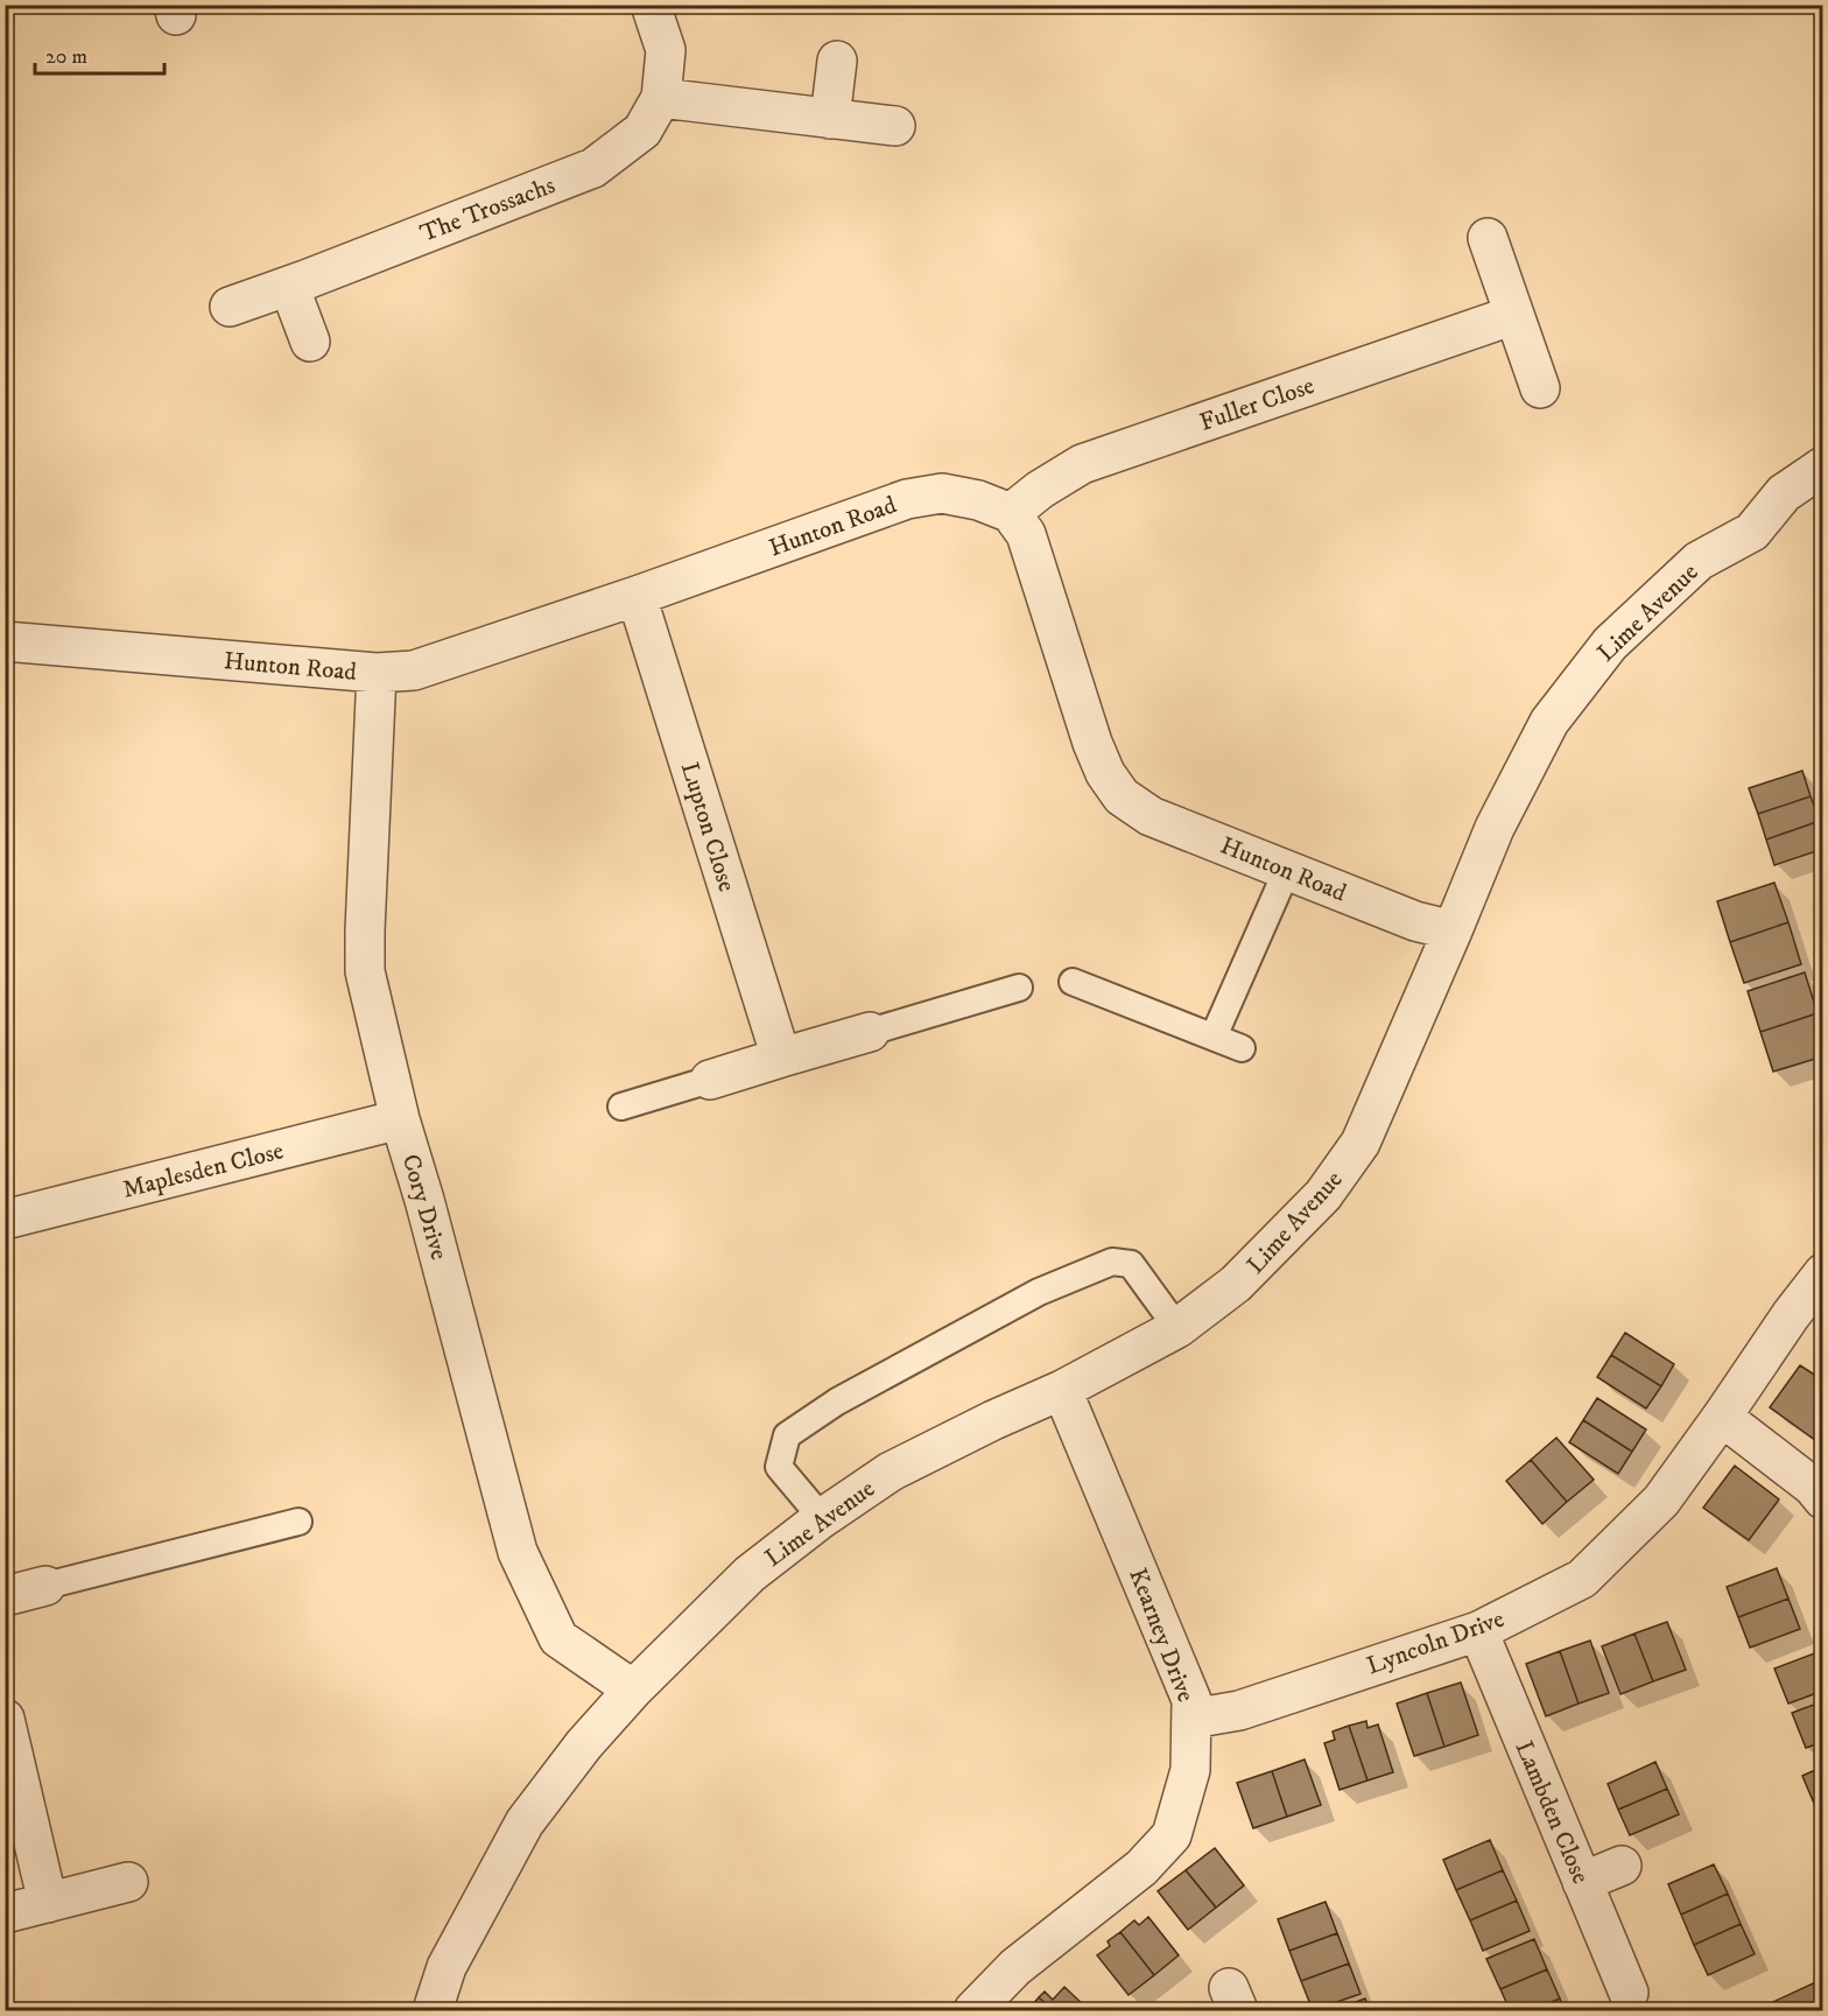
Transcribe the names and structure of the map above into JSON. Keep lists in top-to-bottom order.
{
  "streets": {
    "street": [
      "The Trossachs",
      "Fuller Close",
      "Hunton Road",
      "Lime Avenue",
      "Lupton Close",
      "Maplesden Close",
      "Cory Drive",
      "Kearney Drive",
      "Lyncoln Drive",
      "Lambden Close"
    ]
  },
  "crossings": [
    ["Fuller Close", "Hunton Road"],
    ["Hunton Road", "Lime Avenue"],
    ["Hunton Road", "Lupton Close"],
    ["Hunton Road", "Cory Drive"],
    ["Lime Avenue", "Cory Drive"],
    ["Lime Avenue", "Kearney Drive"],
    ["Maplesden Close", "Cory Drive"],
    ["Kearney Drive", "Lyncoln Drive"],
    ["Lyncoln Drive", "Lambden Close"]
  ],
  "scale_bar": "20 m"
}
